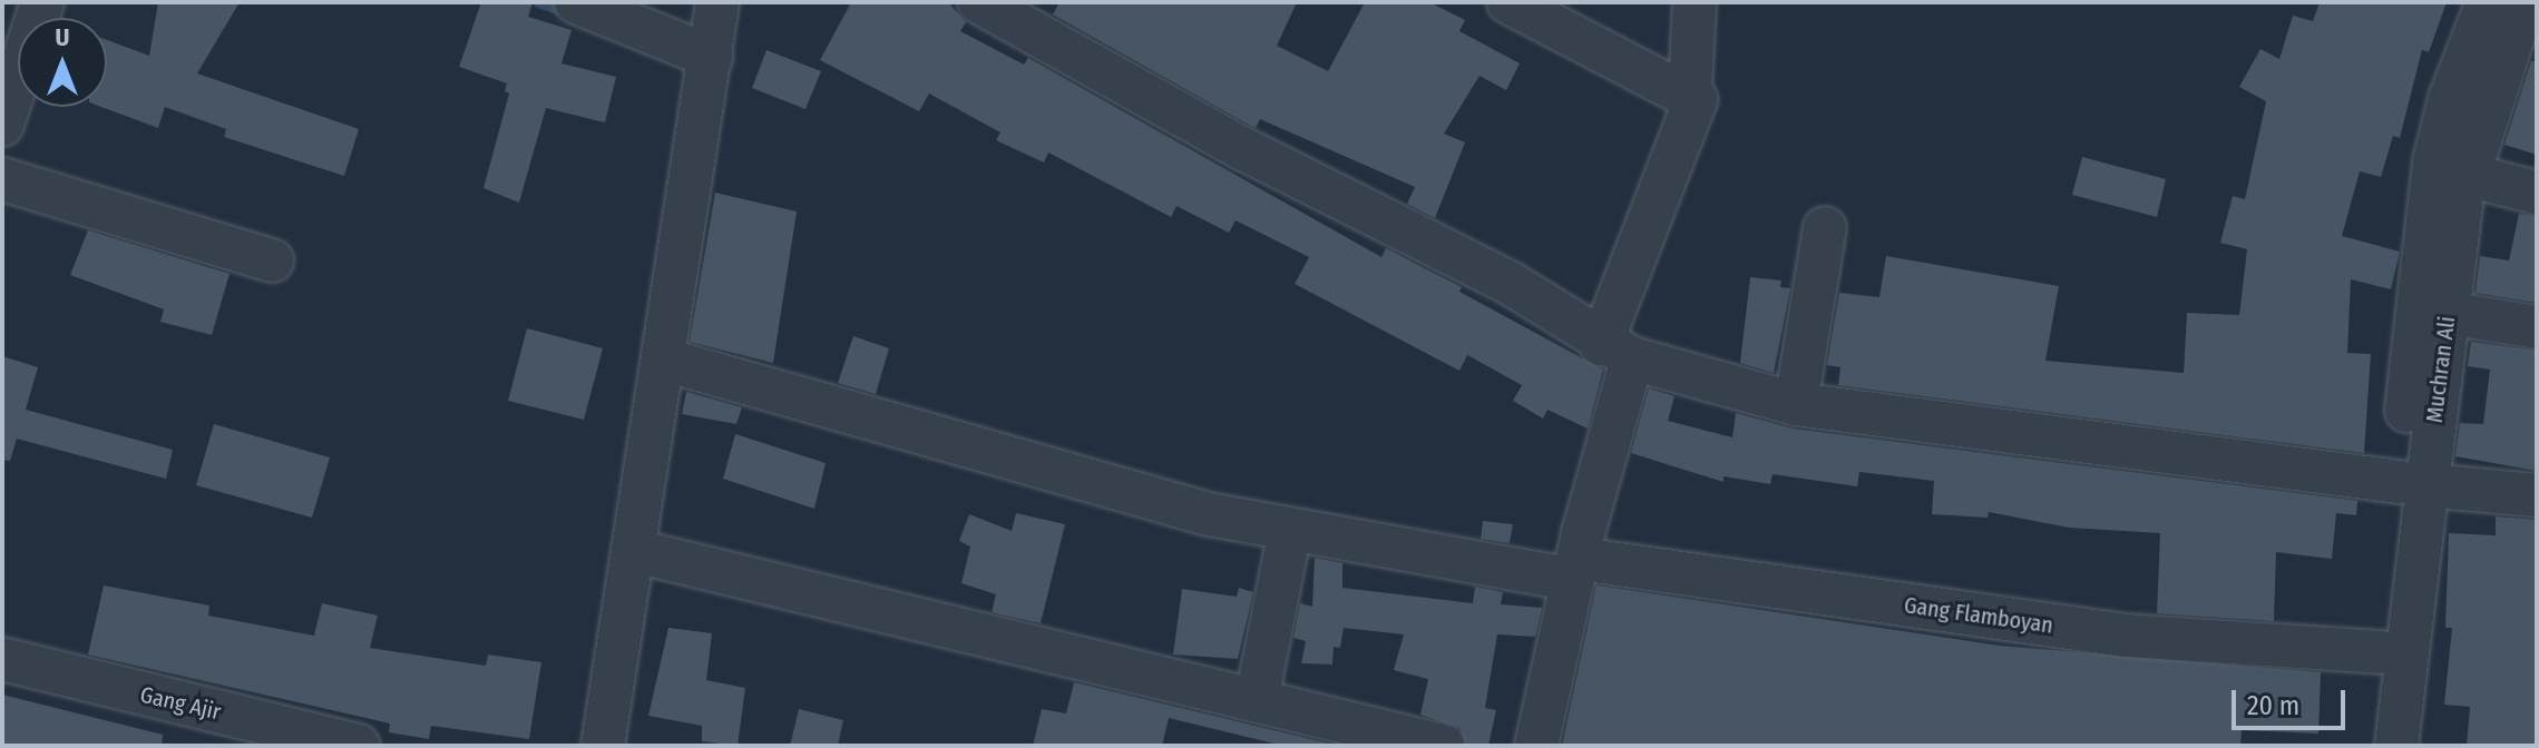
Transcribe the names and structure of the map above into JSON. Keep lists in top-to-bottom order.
{
  "streets": {
    "street": ["Muchran Ali", "Gang Flamboyan", "Gang Ajir"]
  },
  "crossings": [
    ["Muchran Ali", "Gang Flamboyan"]
  ],
  "scale_bar": "20 m",
  "north": "top"
}
